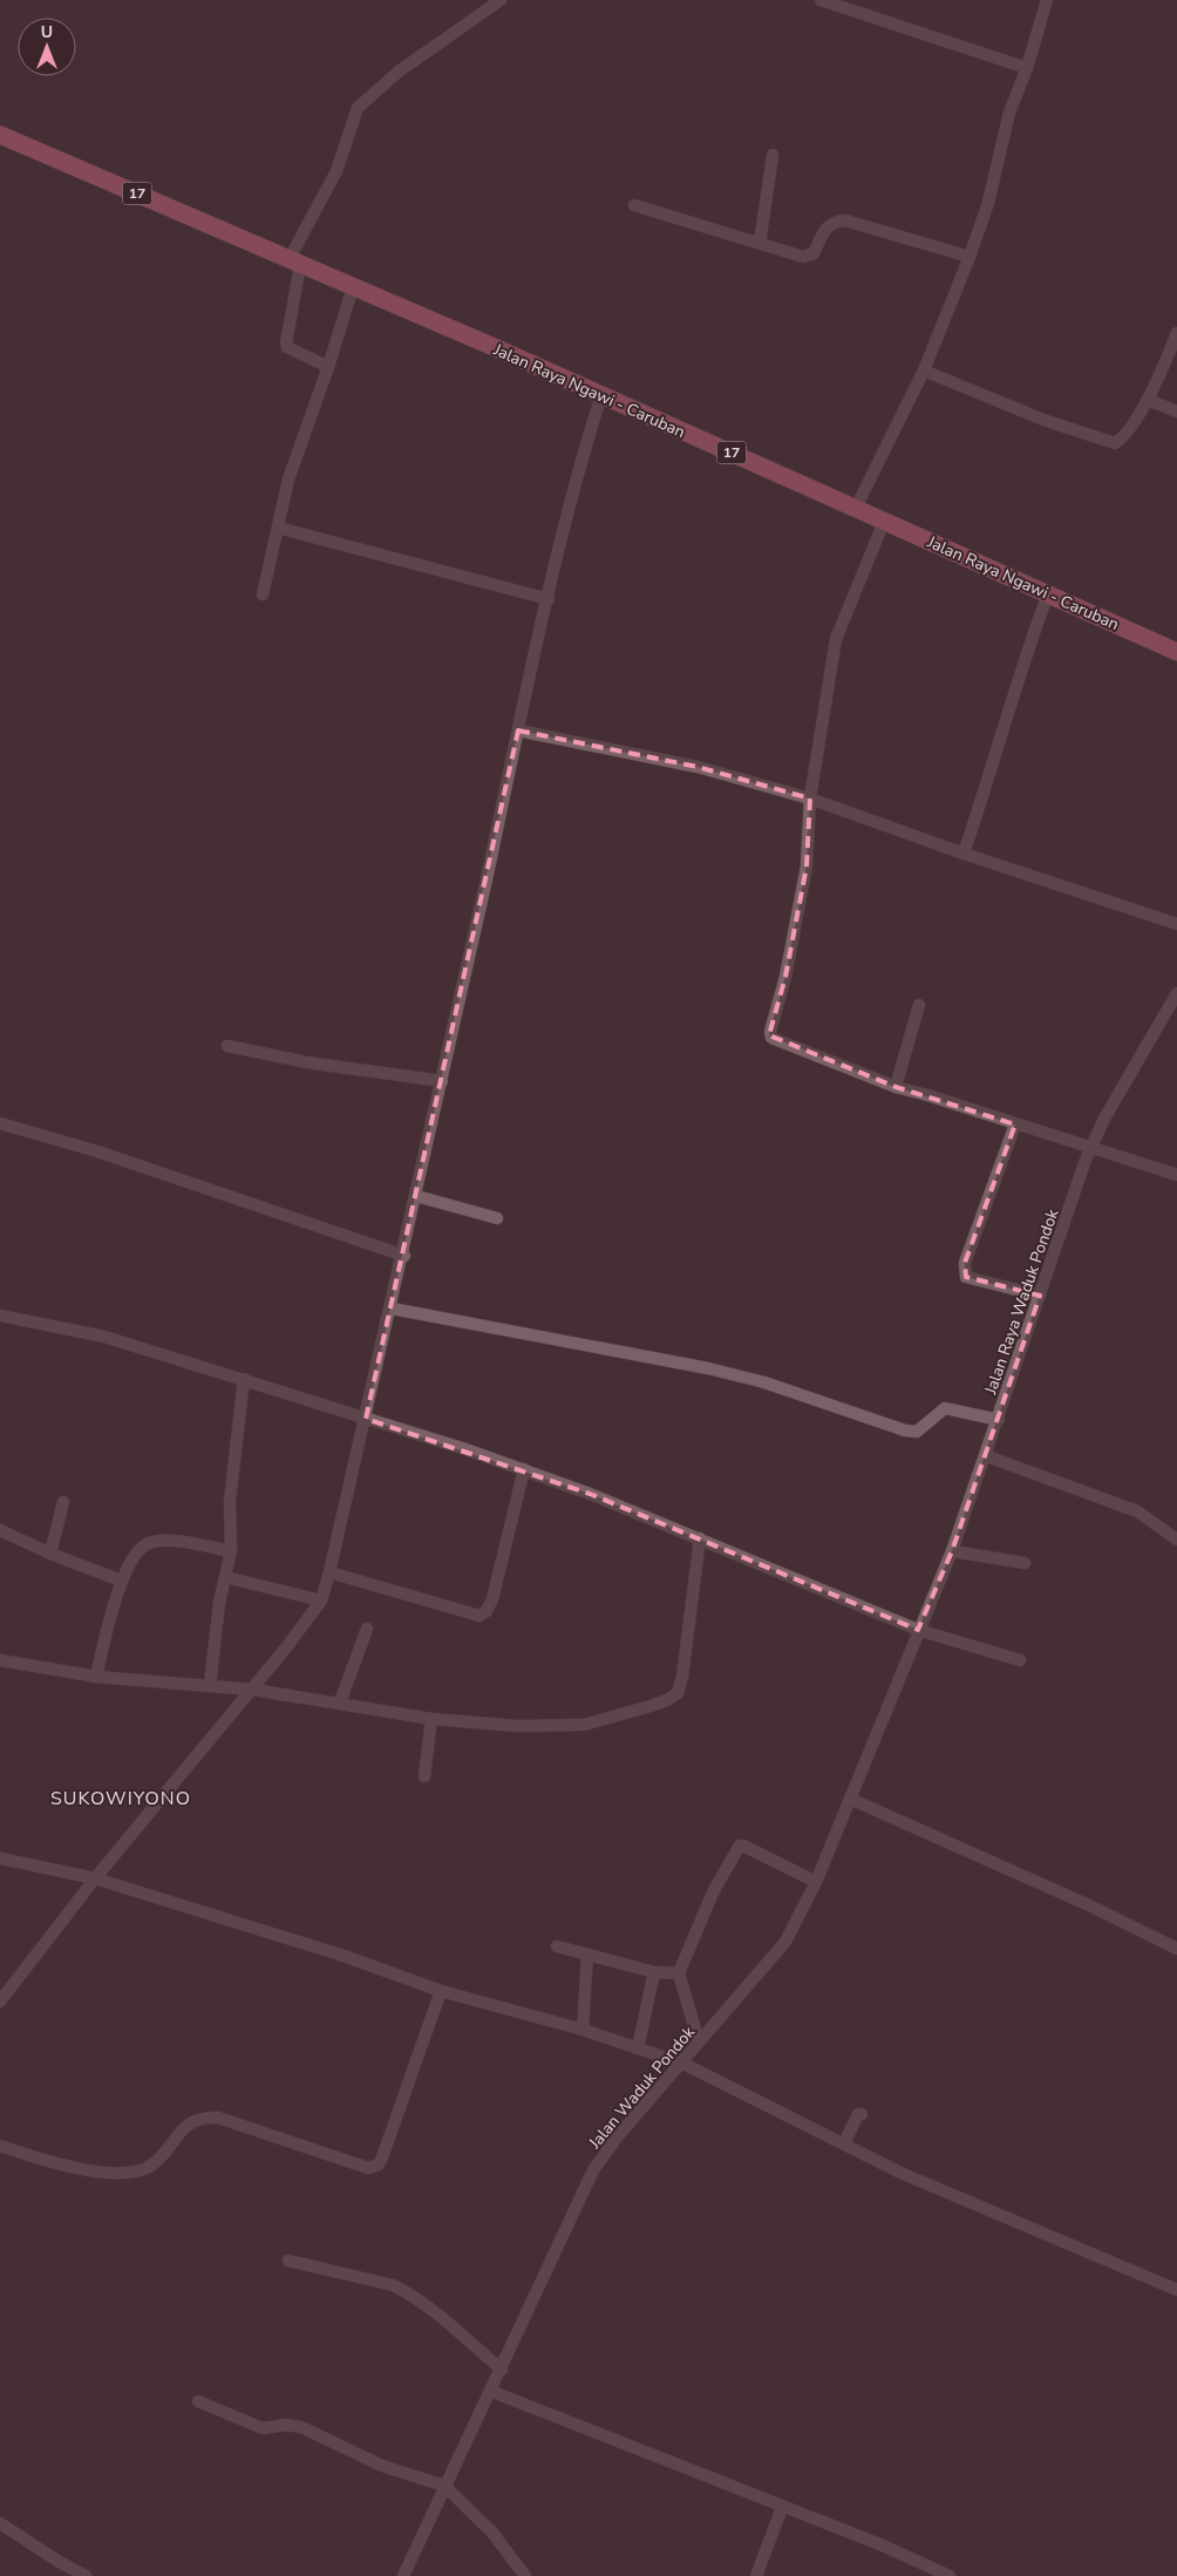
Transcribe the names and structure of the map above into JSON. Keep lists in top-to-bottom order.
{
  "streets": {
    "highway": ["17", "Jalan Raya Ngawi - Caruban"],
    "street": ["Jalan Raya Waduk Pondok", "Jalan Waduk Pondok"]
  },
  "crossings": [
    ["Jalan Raya Waduk Pondok", "Jalan Waduk Pondok"]
  ],
  "districts": ["SUKOWIYONO"],
  "north": "top"
}
